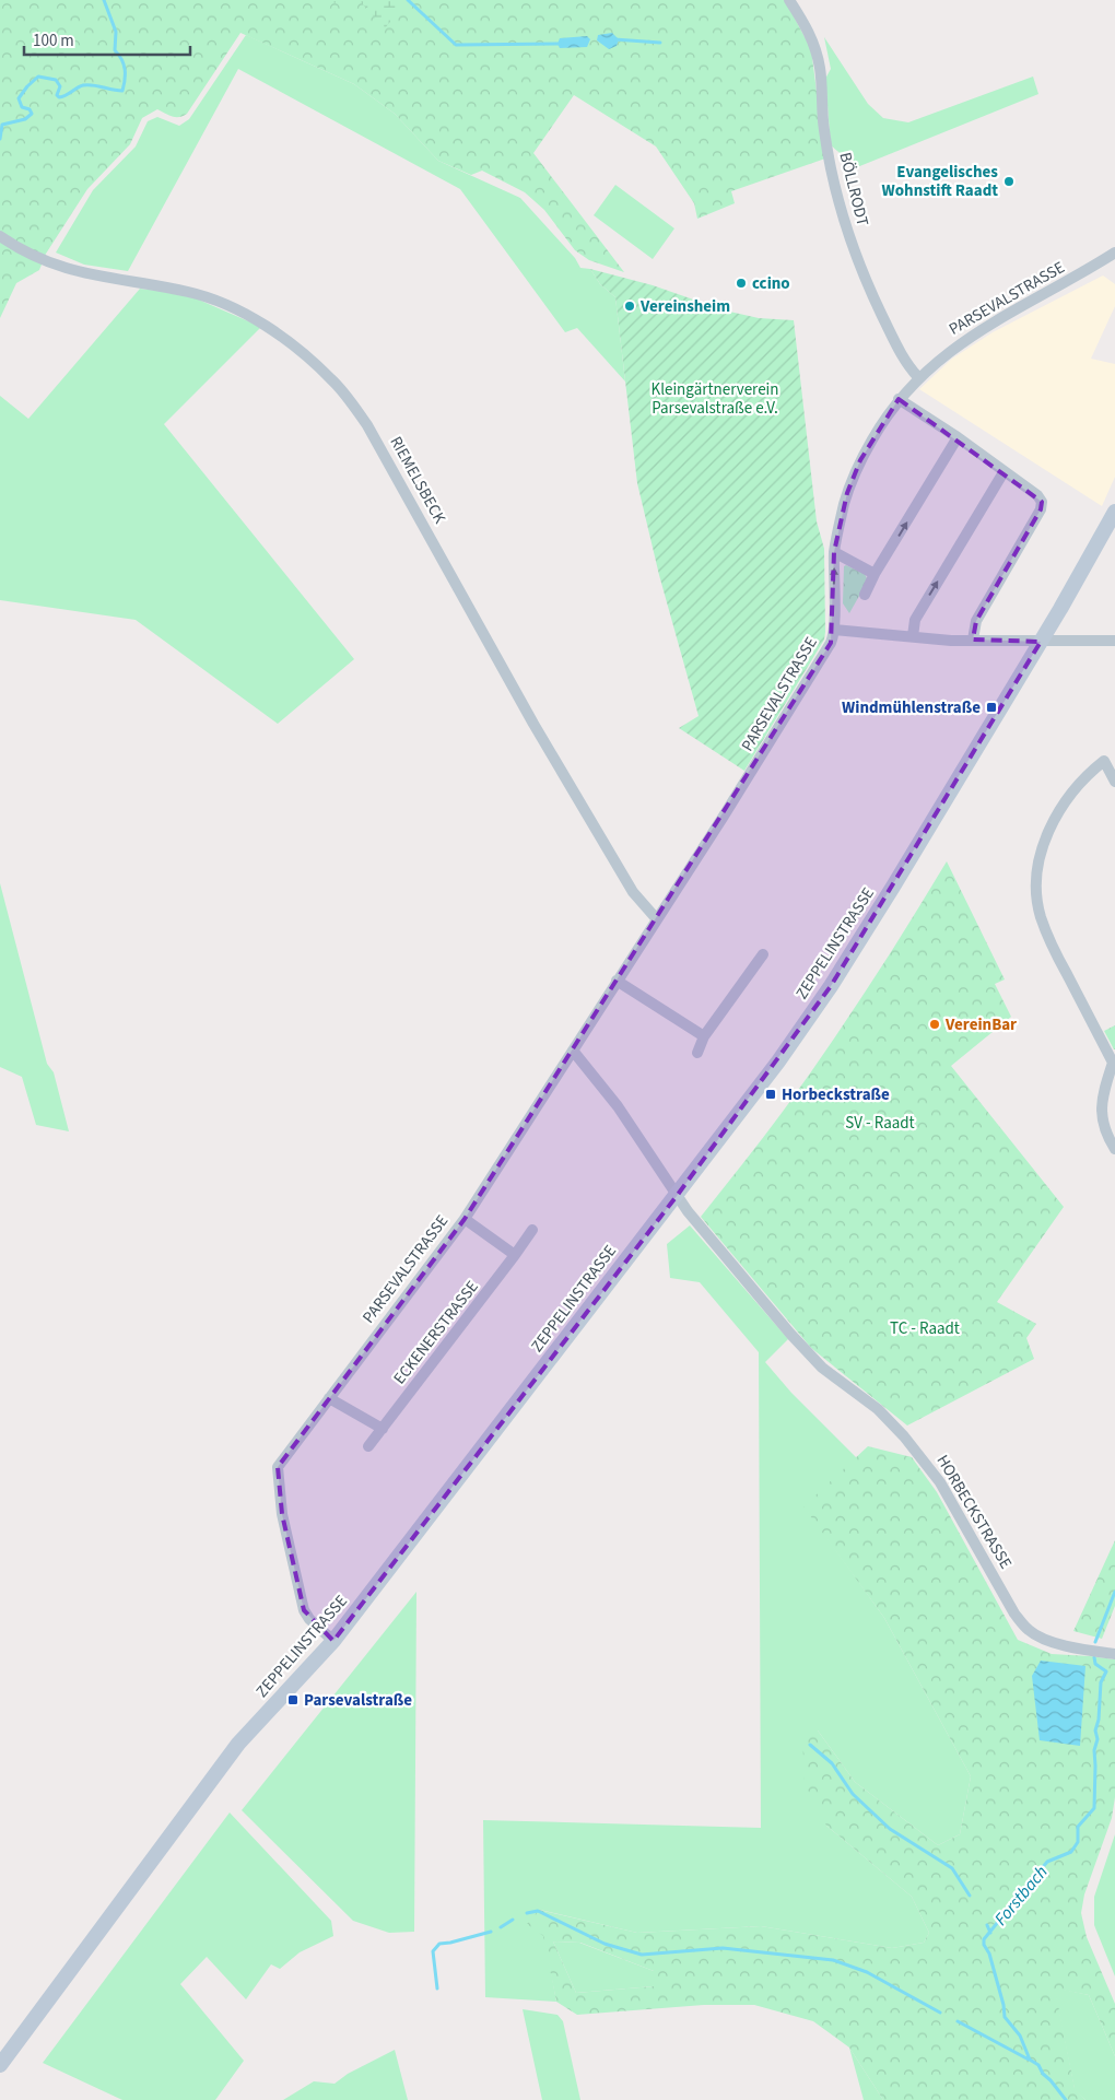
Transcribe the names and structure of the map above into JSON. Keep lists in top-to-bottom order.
{
  "streets": {
    "main road": ["ZEPPELINSTRASSE"],
    "street": [
      "BÖLLRODT",
      "PARSEVALSTRASSE",
      "RIEMELSBECK",
      "ECKENERSTRASSE",
      "HORBECKSTRASSE"
    ]
  },
  "crossings": [
    ["BÖLLRODT", "PARSEVALSTRASSE"],
    ["PARSEVALSTRASSE", "RIEMELSBECK"],
    ["PARSEVALSTRASSE", "ZEPPELINSTRASSE"],
    ["PARSEVALSTRASSE", "HORBECKSTRASSE"],
    ["ZEPPELINSTRASSE", "HORBECKSTRASSE"]
  ],
  "water": ["Forstbach"],
  "parks": ["Kleingärtnerverein Parsevalstraße e.V.", "SV - Raadt", "TC - Raadt"],
  "places": {
    "other": [
      "Evangelisches Wohnstift Raadt",
      "ccino",
      "Vereinsheim",
      "VereinBar"
    ],
    "transit": ["Windmühlenstraße", "Horbeckstraße", "Parsevalstraße"]
  },
  "scale_bar": "100 m"
}
